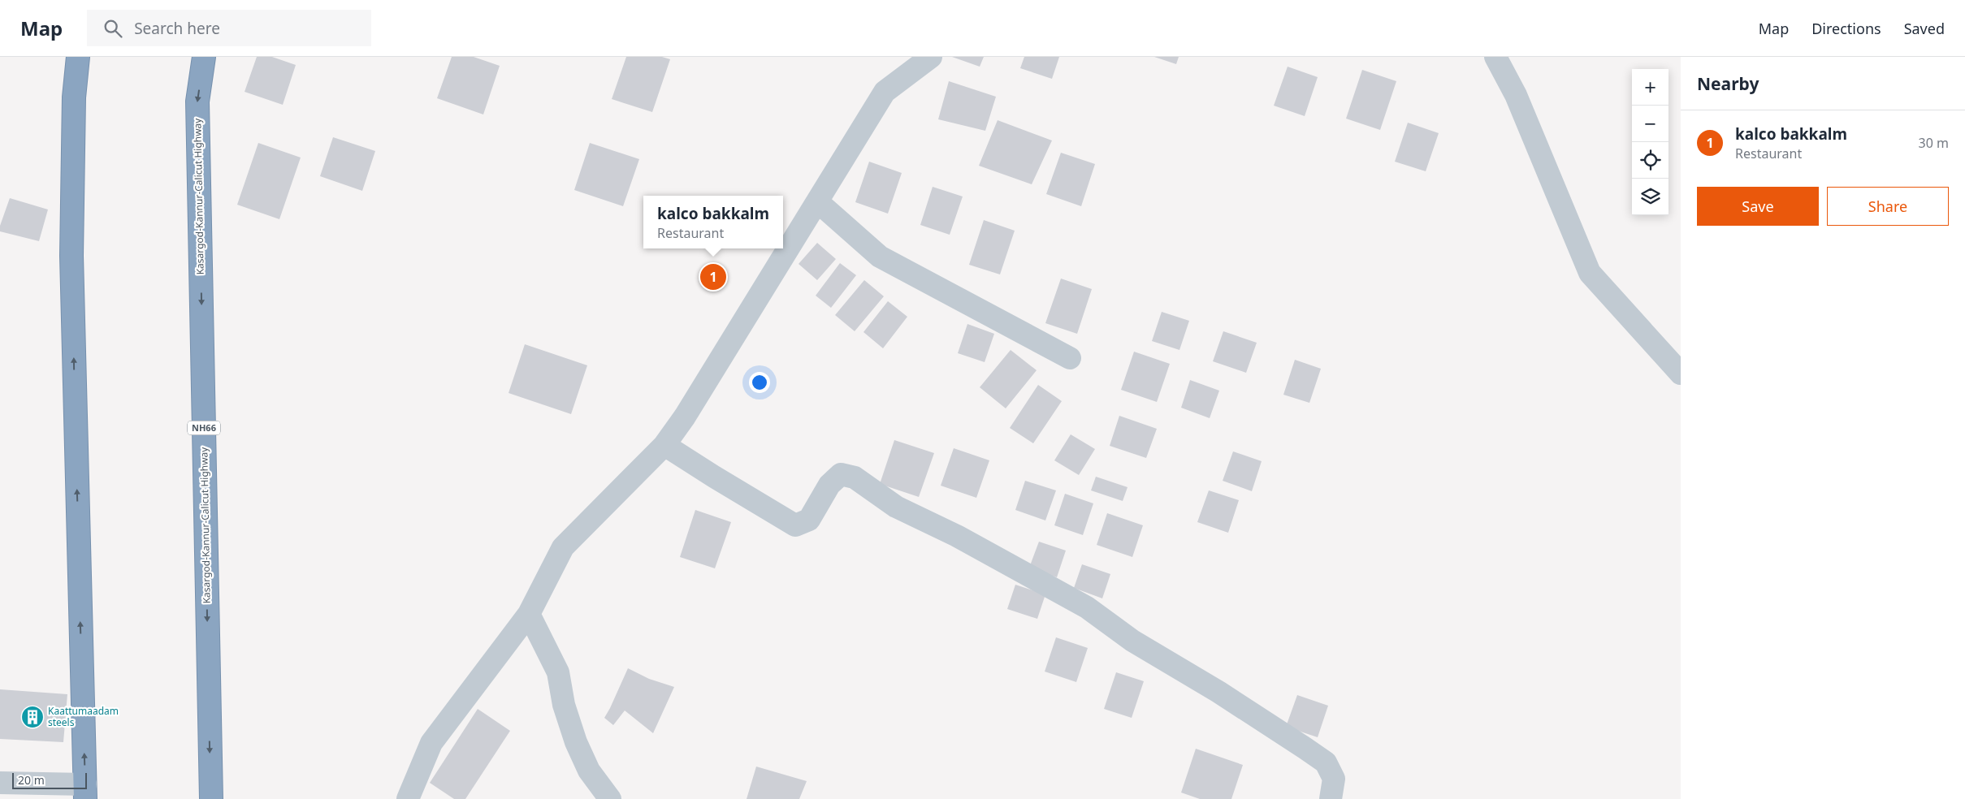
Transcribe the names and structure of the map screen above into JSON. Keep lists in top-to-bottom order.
{
  "streets": {
    "highway": ["Kasargod-Kannur-Calicut Highway", "NH66"]
  },
  "places": {
    "building": ["Kaattumaadam steels"]
  },
  "scale_bar": "20 m",
  "page": {
    "header": "Map",
    "search": "Search here",
    "nav": ["Map", "Directions", "Saved"],
    "heading": "Nearby",
    "map_buttons": ["+", "−"],
    "list": [
      {
        "mark": "1",
        "name": "kalco bakkalm",
        "note": "Restaurant",
        "value": "30 m"
      }
    ],
    "buttons": ["Save", "Share"],
    "popup": ["kalco bakkalm", "Restaurant"],
    "pins": "1",
    "scale": "20 m"
  }
}
